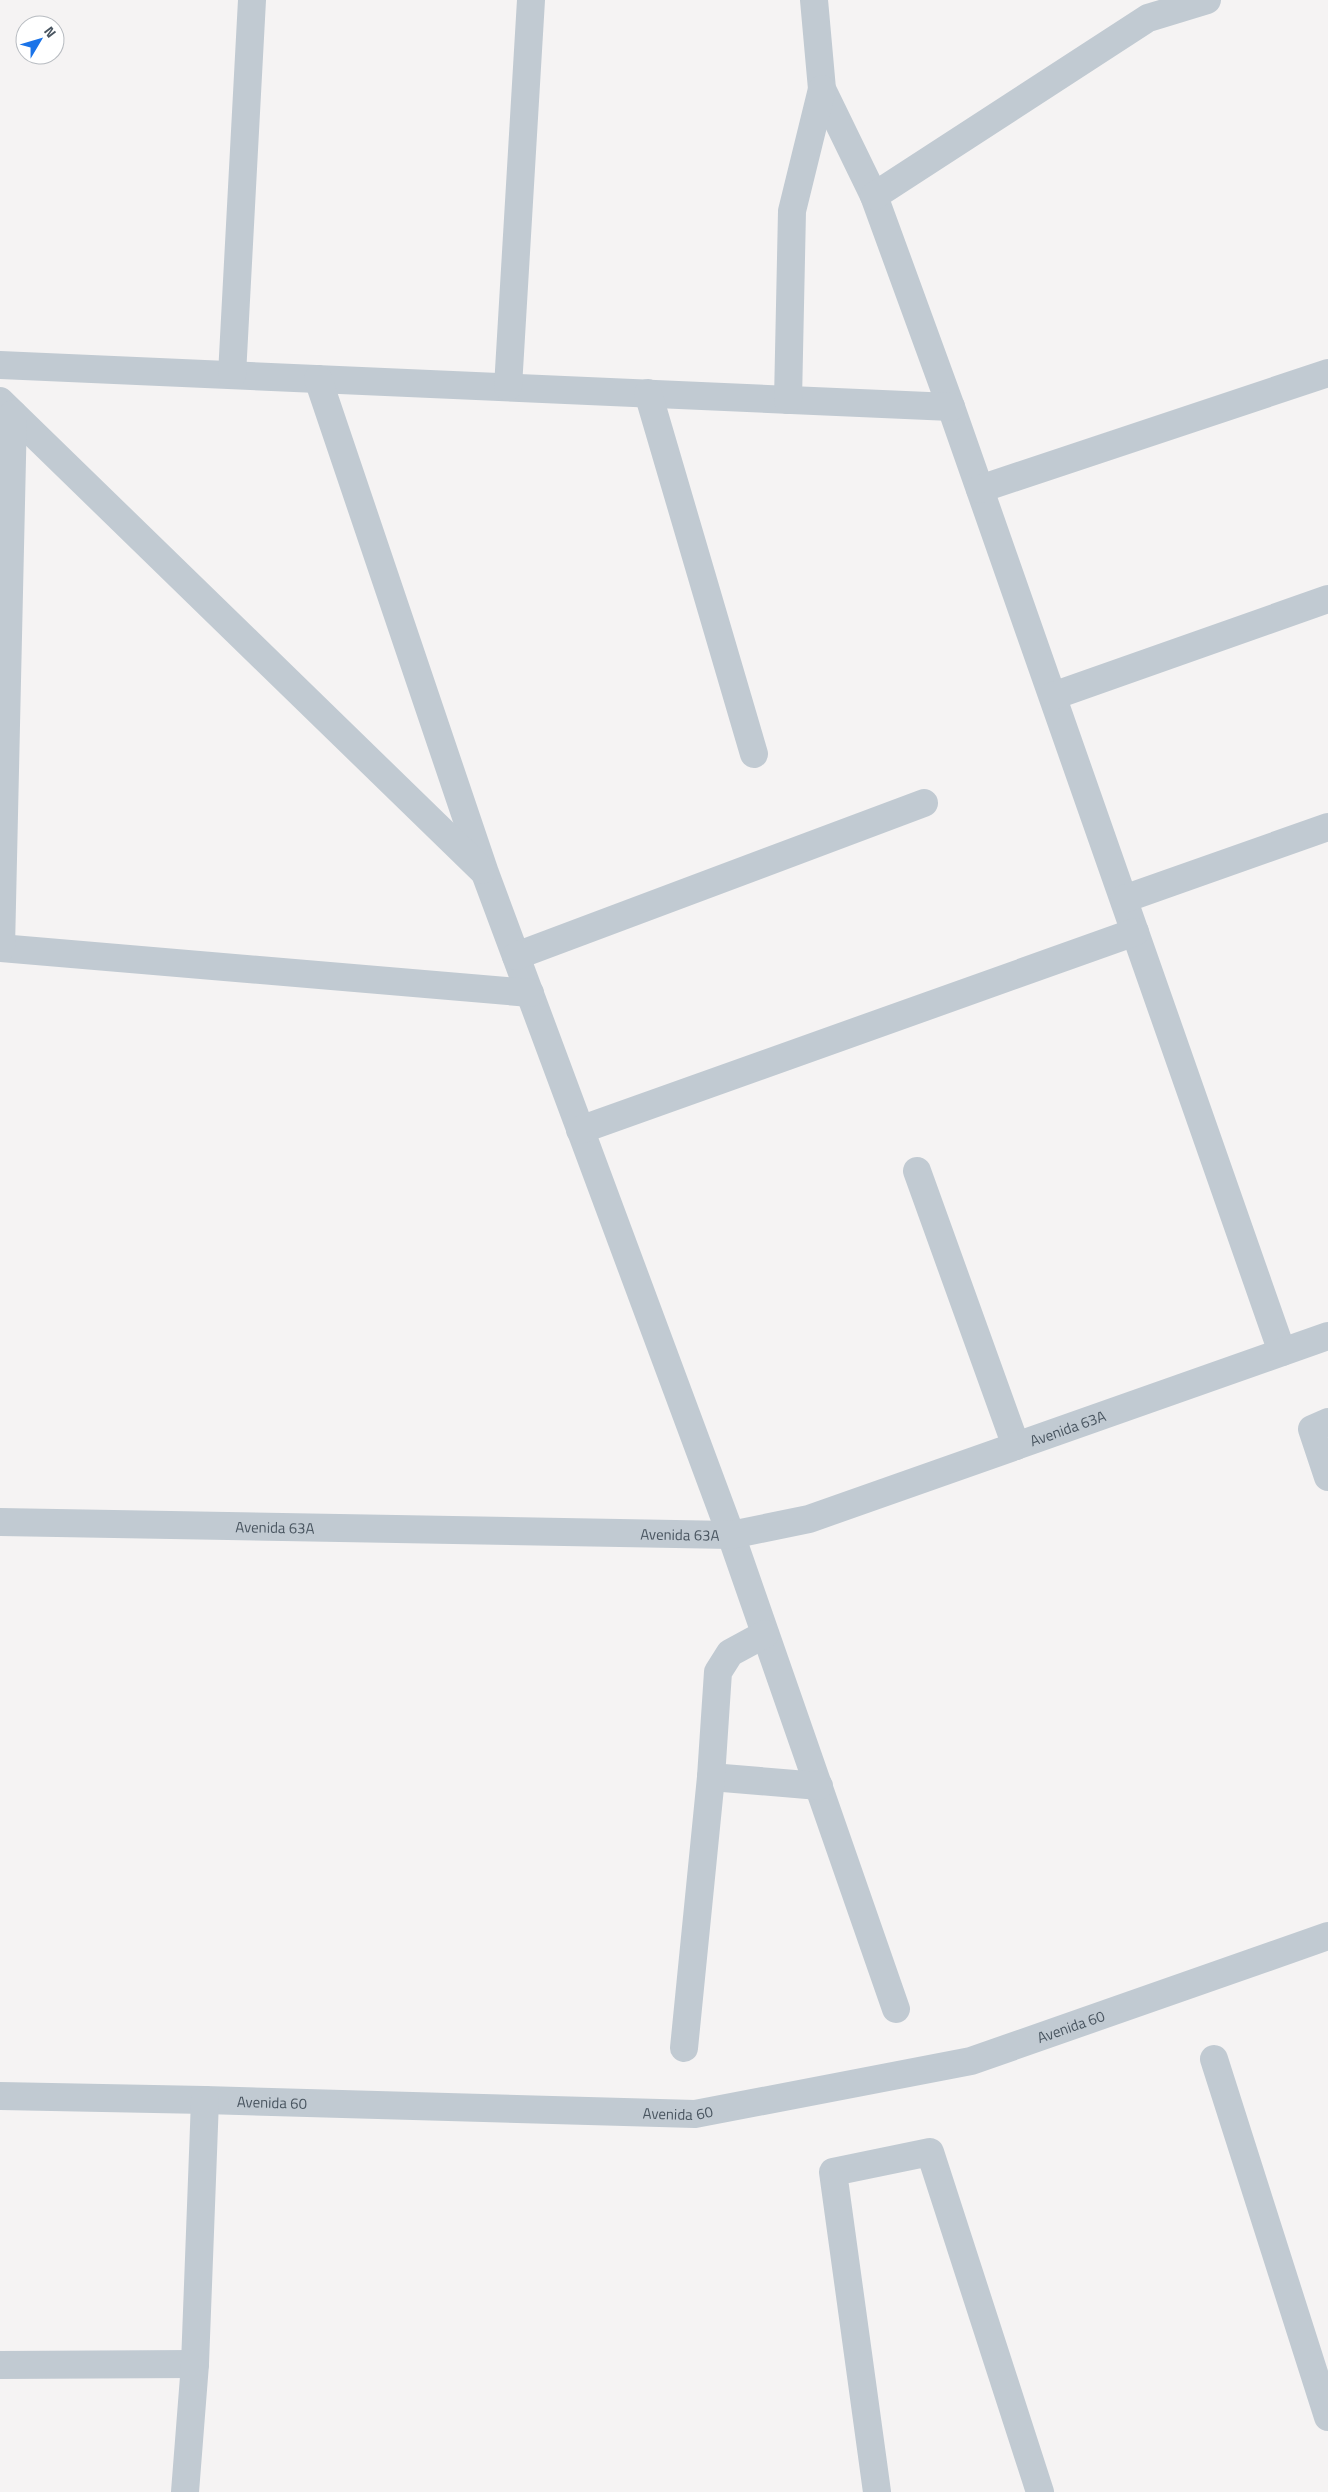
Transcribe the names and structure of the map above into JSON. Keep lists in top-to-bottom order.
{
  "streets": {
    "street": ["Avenida 63A", "Avenida 60"]
  },
  "north": "top right"
}
